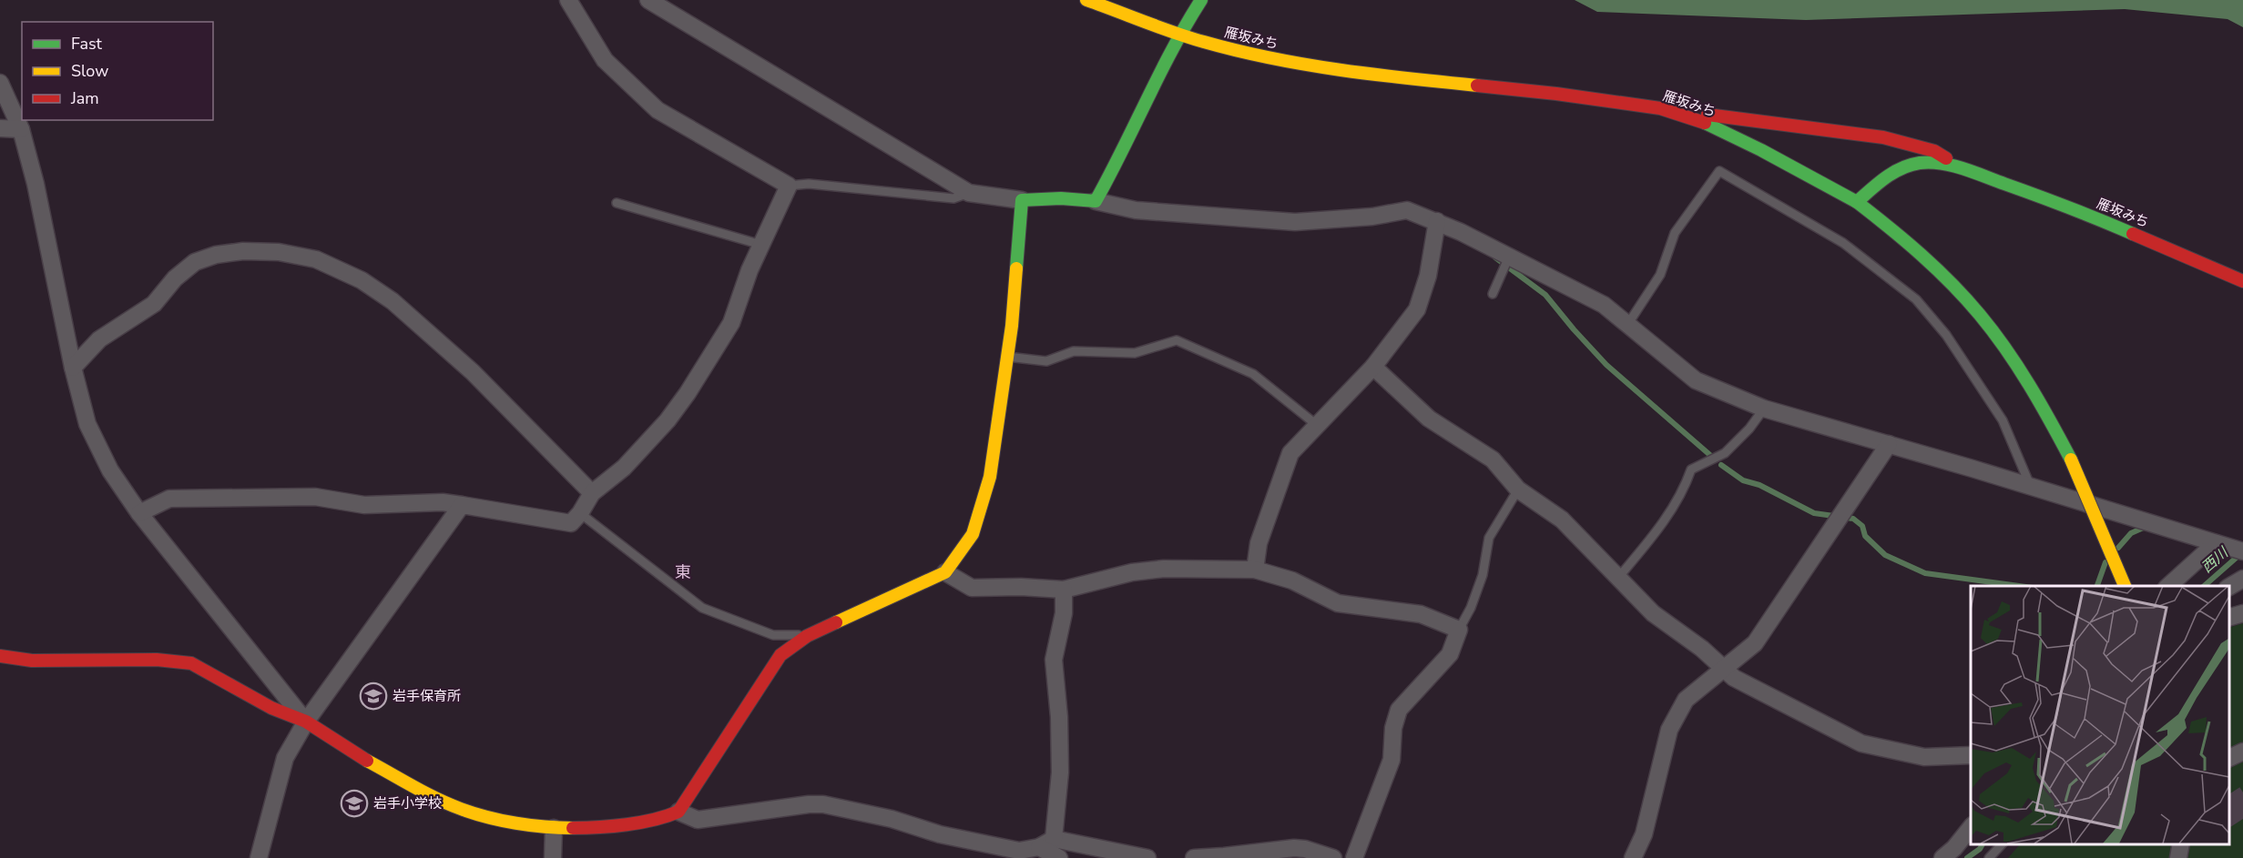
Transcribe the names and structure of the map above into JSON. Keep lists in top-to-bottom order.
{
  "streets": {
    "main road": ["雁坂みち"]
  },
  "districts": ["東"],
  "water": ["西川"],
  "places": {
    "school or university": ["岩手保育所", "岩手小学校"]
  },
  "legend": ["Fast", "Slow", "Jam"]
}
